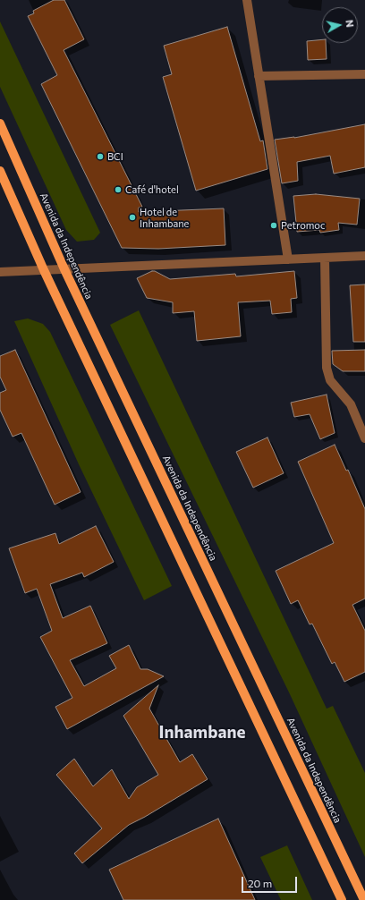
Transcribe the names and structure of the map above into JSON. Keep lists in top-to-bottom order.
{
  "streets": {
    "main road": ["Avenida da Independência"]
  },
  "districts": ["Inhambane"],
  "places": [
    "BCI",
    "Café d'hotel",
    "Hotel de Inhambane",
    "Petromoc"
  ],
  "scale_bar": "20 m",
  "north": "right"
}
